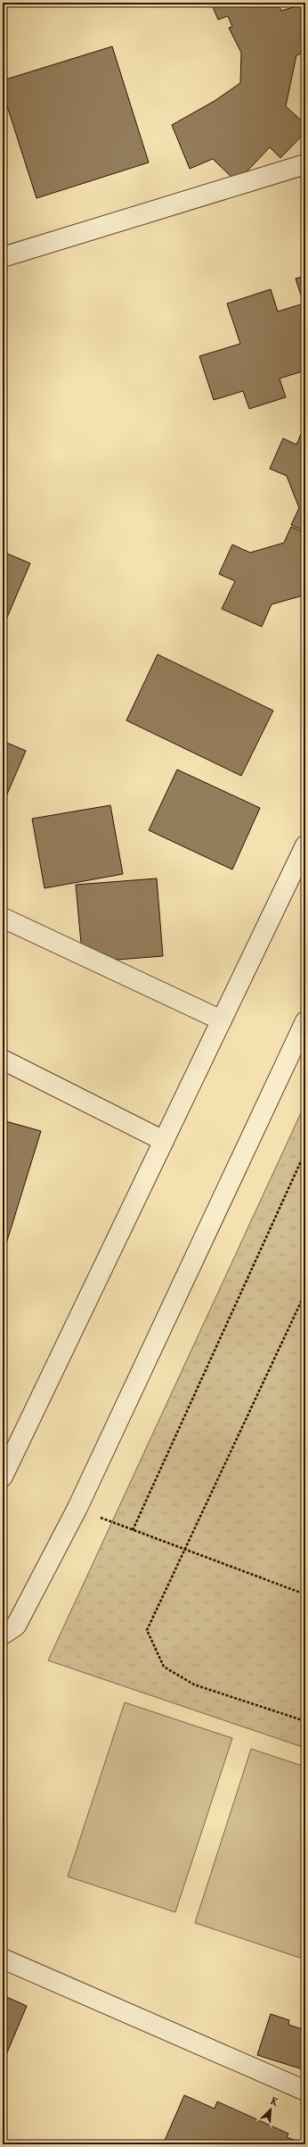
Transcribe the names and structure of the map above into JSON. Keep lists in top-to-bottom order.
{
  "north": "top right"
}
